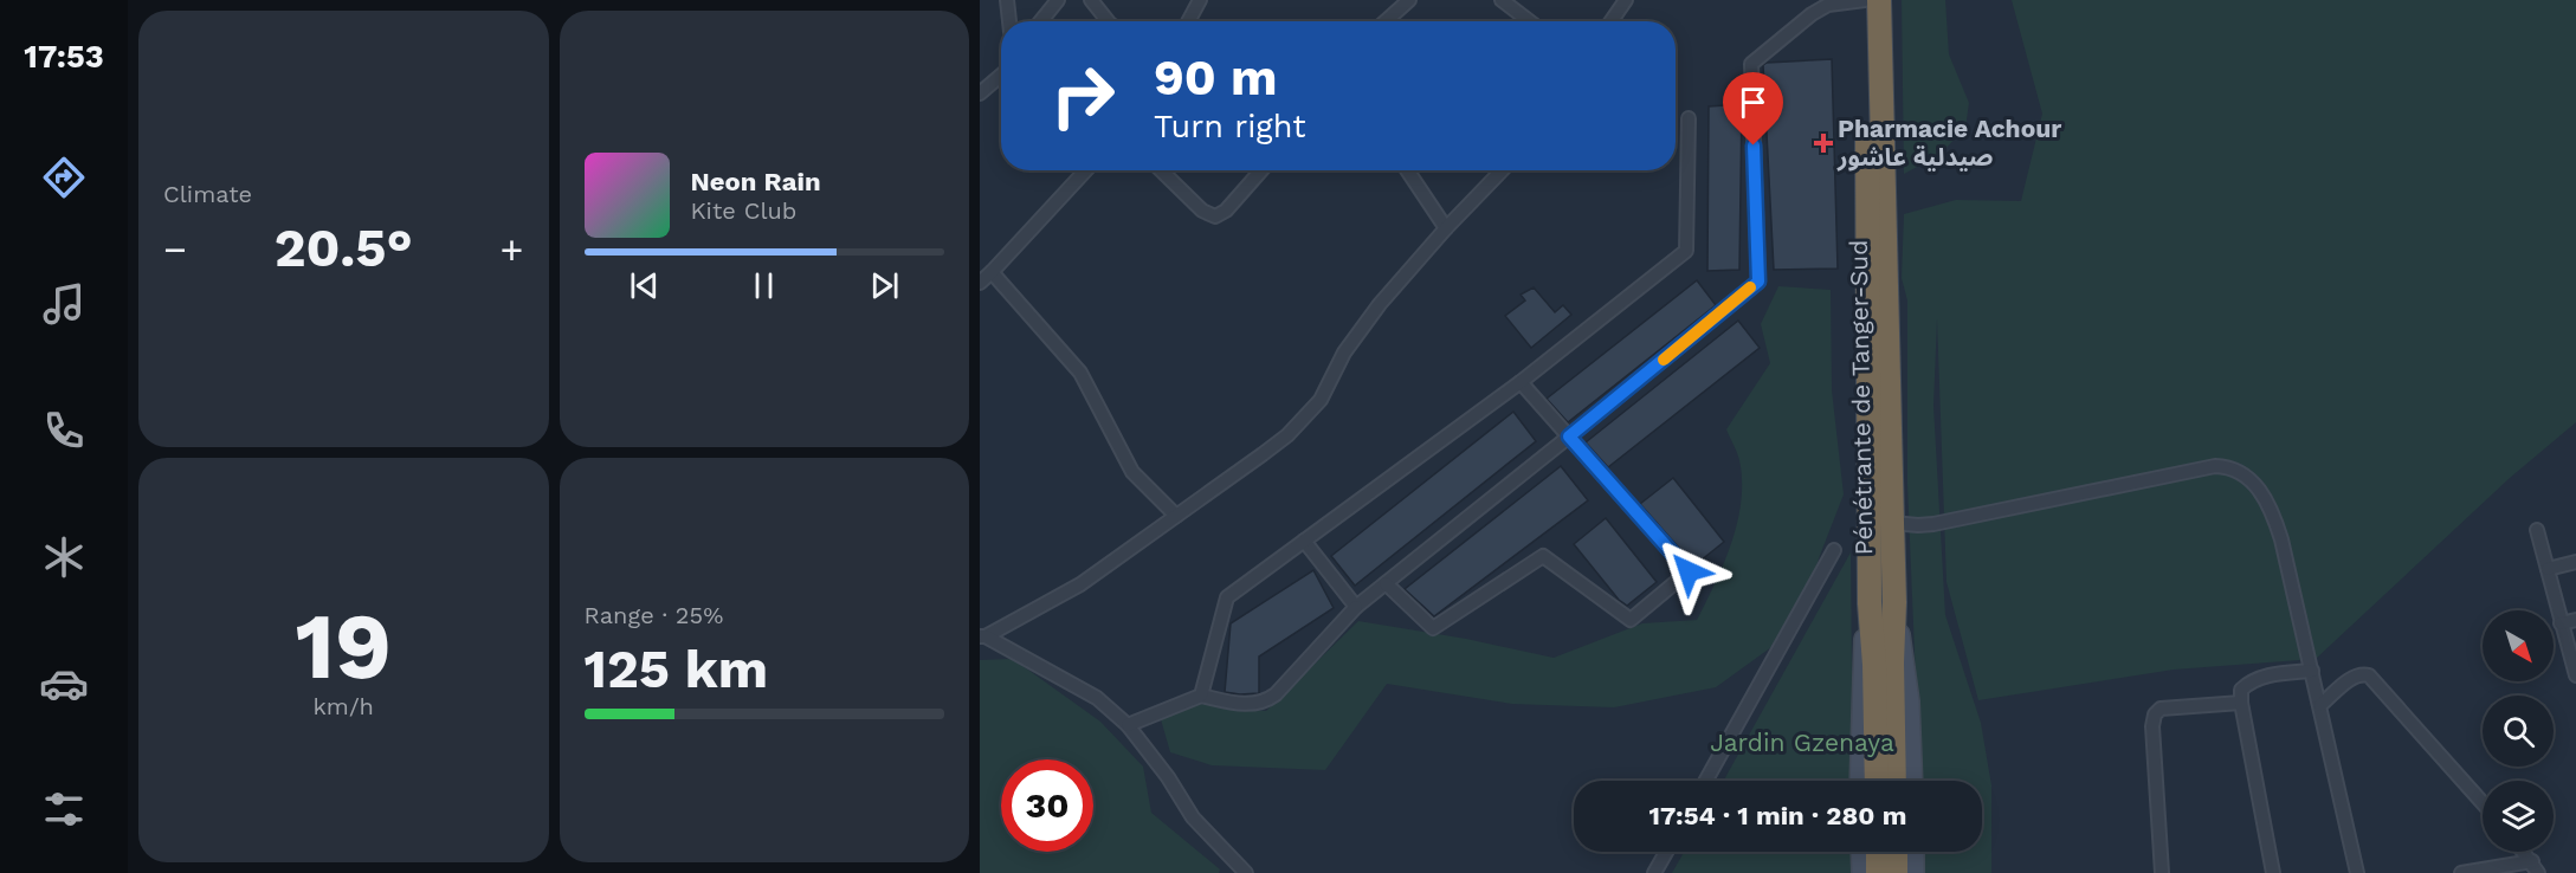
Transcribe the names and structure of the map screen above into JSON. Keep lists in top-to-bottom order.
{
  "streets": {
    "highway": ["Pénétrante de Tanger-Sud"]
  },
  "parks": ["Jardin Gzenaya"],
  "places": {
    "health": ["Pharmacie Achour صيدلية عاشور"]
  },
  "north": "bottom right",
  "page": {
    "tabs": "17:53",
    "tile": [
      "Climate",
      ["19", "km/h"],
      ["Range · 25%", "125 km"]
    ],
    "turn": ["90 m", "Turn right"],
    "song": ["Neon Rain", "Kite Club"],
    "heat": ["−", "20.5°", "+"],
    "limit": "30",
    "trip": "17:54 · 1 min · 280 m"
  }
}
